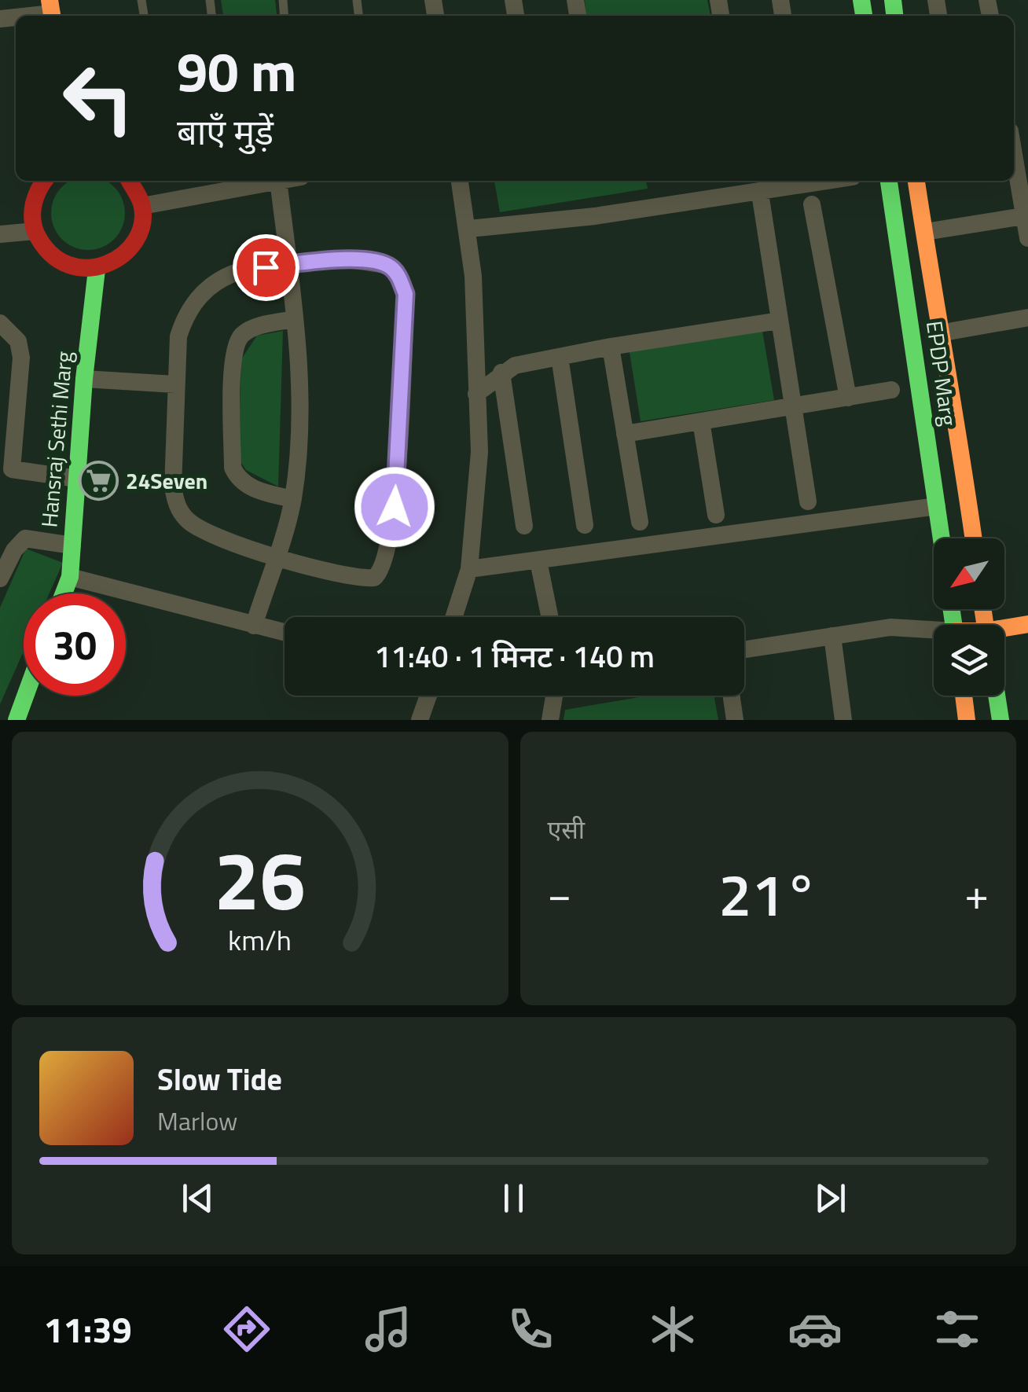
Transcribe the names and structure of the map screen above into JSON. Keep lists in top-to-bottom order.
{
  "streets": {
    "main road": ["EPDP Marg", "Hansraj Sethi Marg"]
  },
  "places": {
    "supermarket": ["24Seven"]
  },
  "north": "bottom left",
  "page": {
    "turn": ["90 m", "बाएँ मुड़ें"],
    "limit": "30",
    "trip": "11:40 · 1 मिनट · 140 m",
    "tile": "एसी",
    "heat": ["−", "21°", "+"],
    "song": ["Slow Tide", "Marlow"],
    "tabs": "11:39",
    "gauge": ["26", "km/h"]
  }
}
